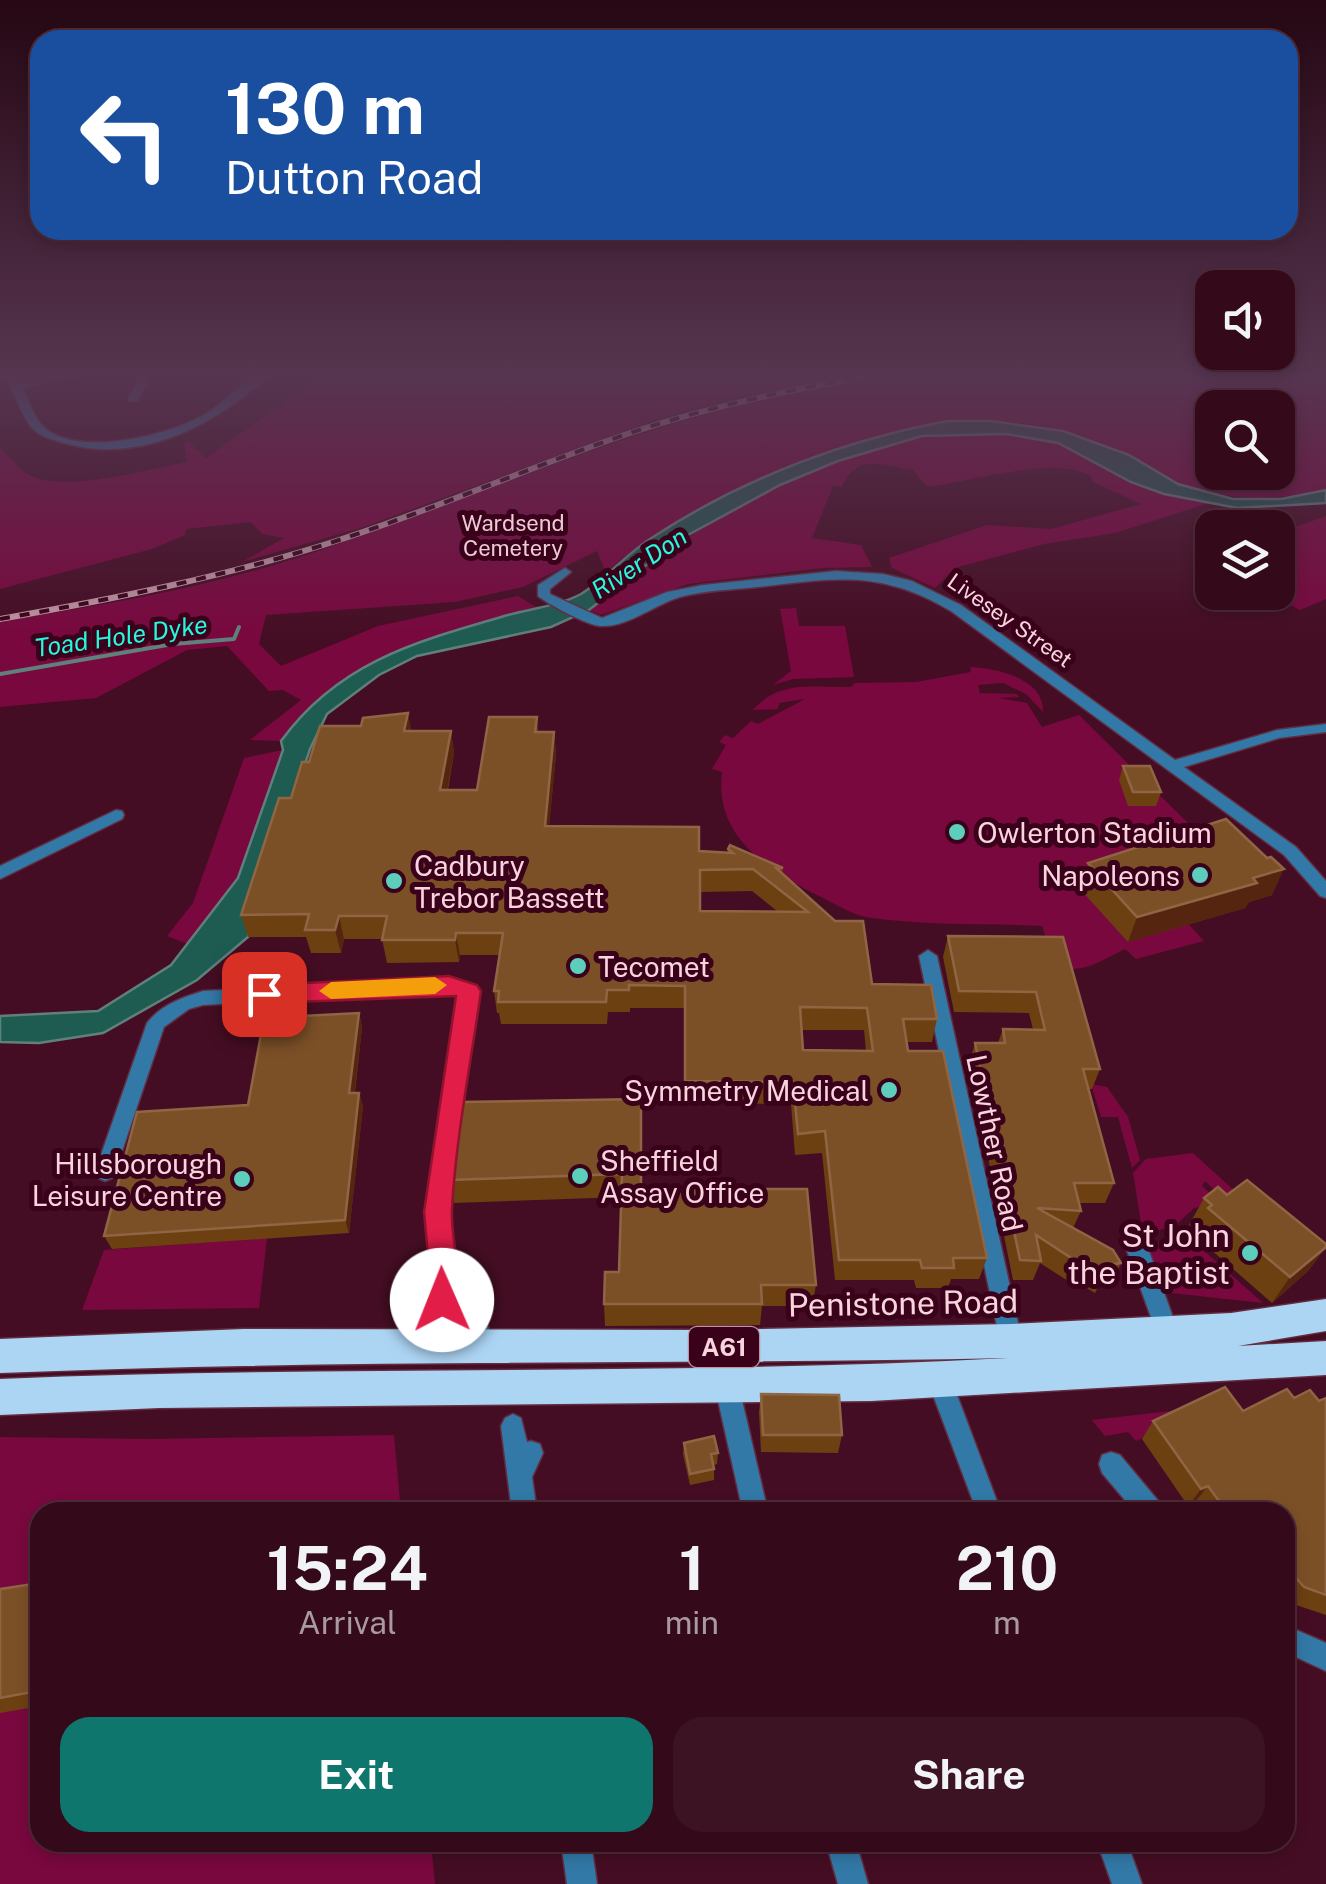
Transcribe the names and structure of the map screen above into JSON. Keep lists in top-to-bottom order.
{
  "streets": {
    "highway": ["Penistone Road", "A61"],
    "street": ["Livesey Street", "Lowther Road"]
  },
  "crossings": [
    ["Lowther Road", "Penistone Road"]
  ],
  "water": ["River Don", "Toad Hole Dyke"],
  "parks": ["Wardsend Cemetery"],
  "places": [
    "Owlerton Stadium",
    "Napoleons",
    "Cadbury Trebor Bassett",
    "Tecomet",
    "Symmetry Medical",
    "Sheffield Assay Office",
    "Hillsborough Leisure Centre",
    "St John the Baptist"
  ],
  "page": {
    "turn": ["130 m", "Dutton Road"],
    "eta": [
      "15:24",
      "Arrival",
      "1",
      "min",
      "210",
      "m"
    ],
    "buttons": ["Exit", "Share"]
  }
}
